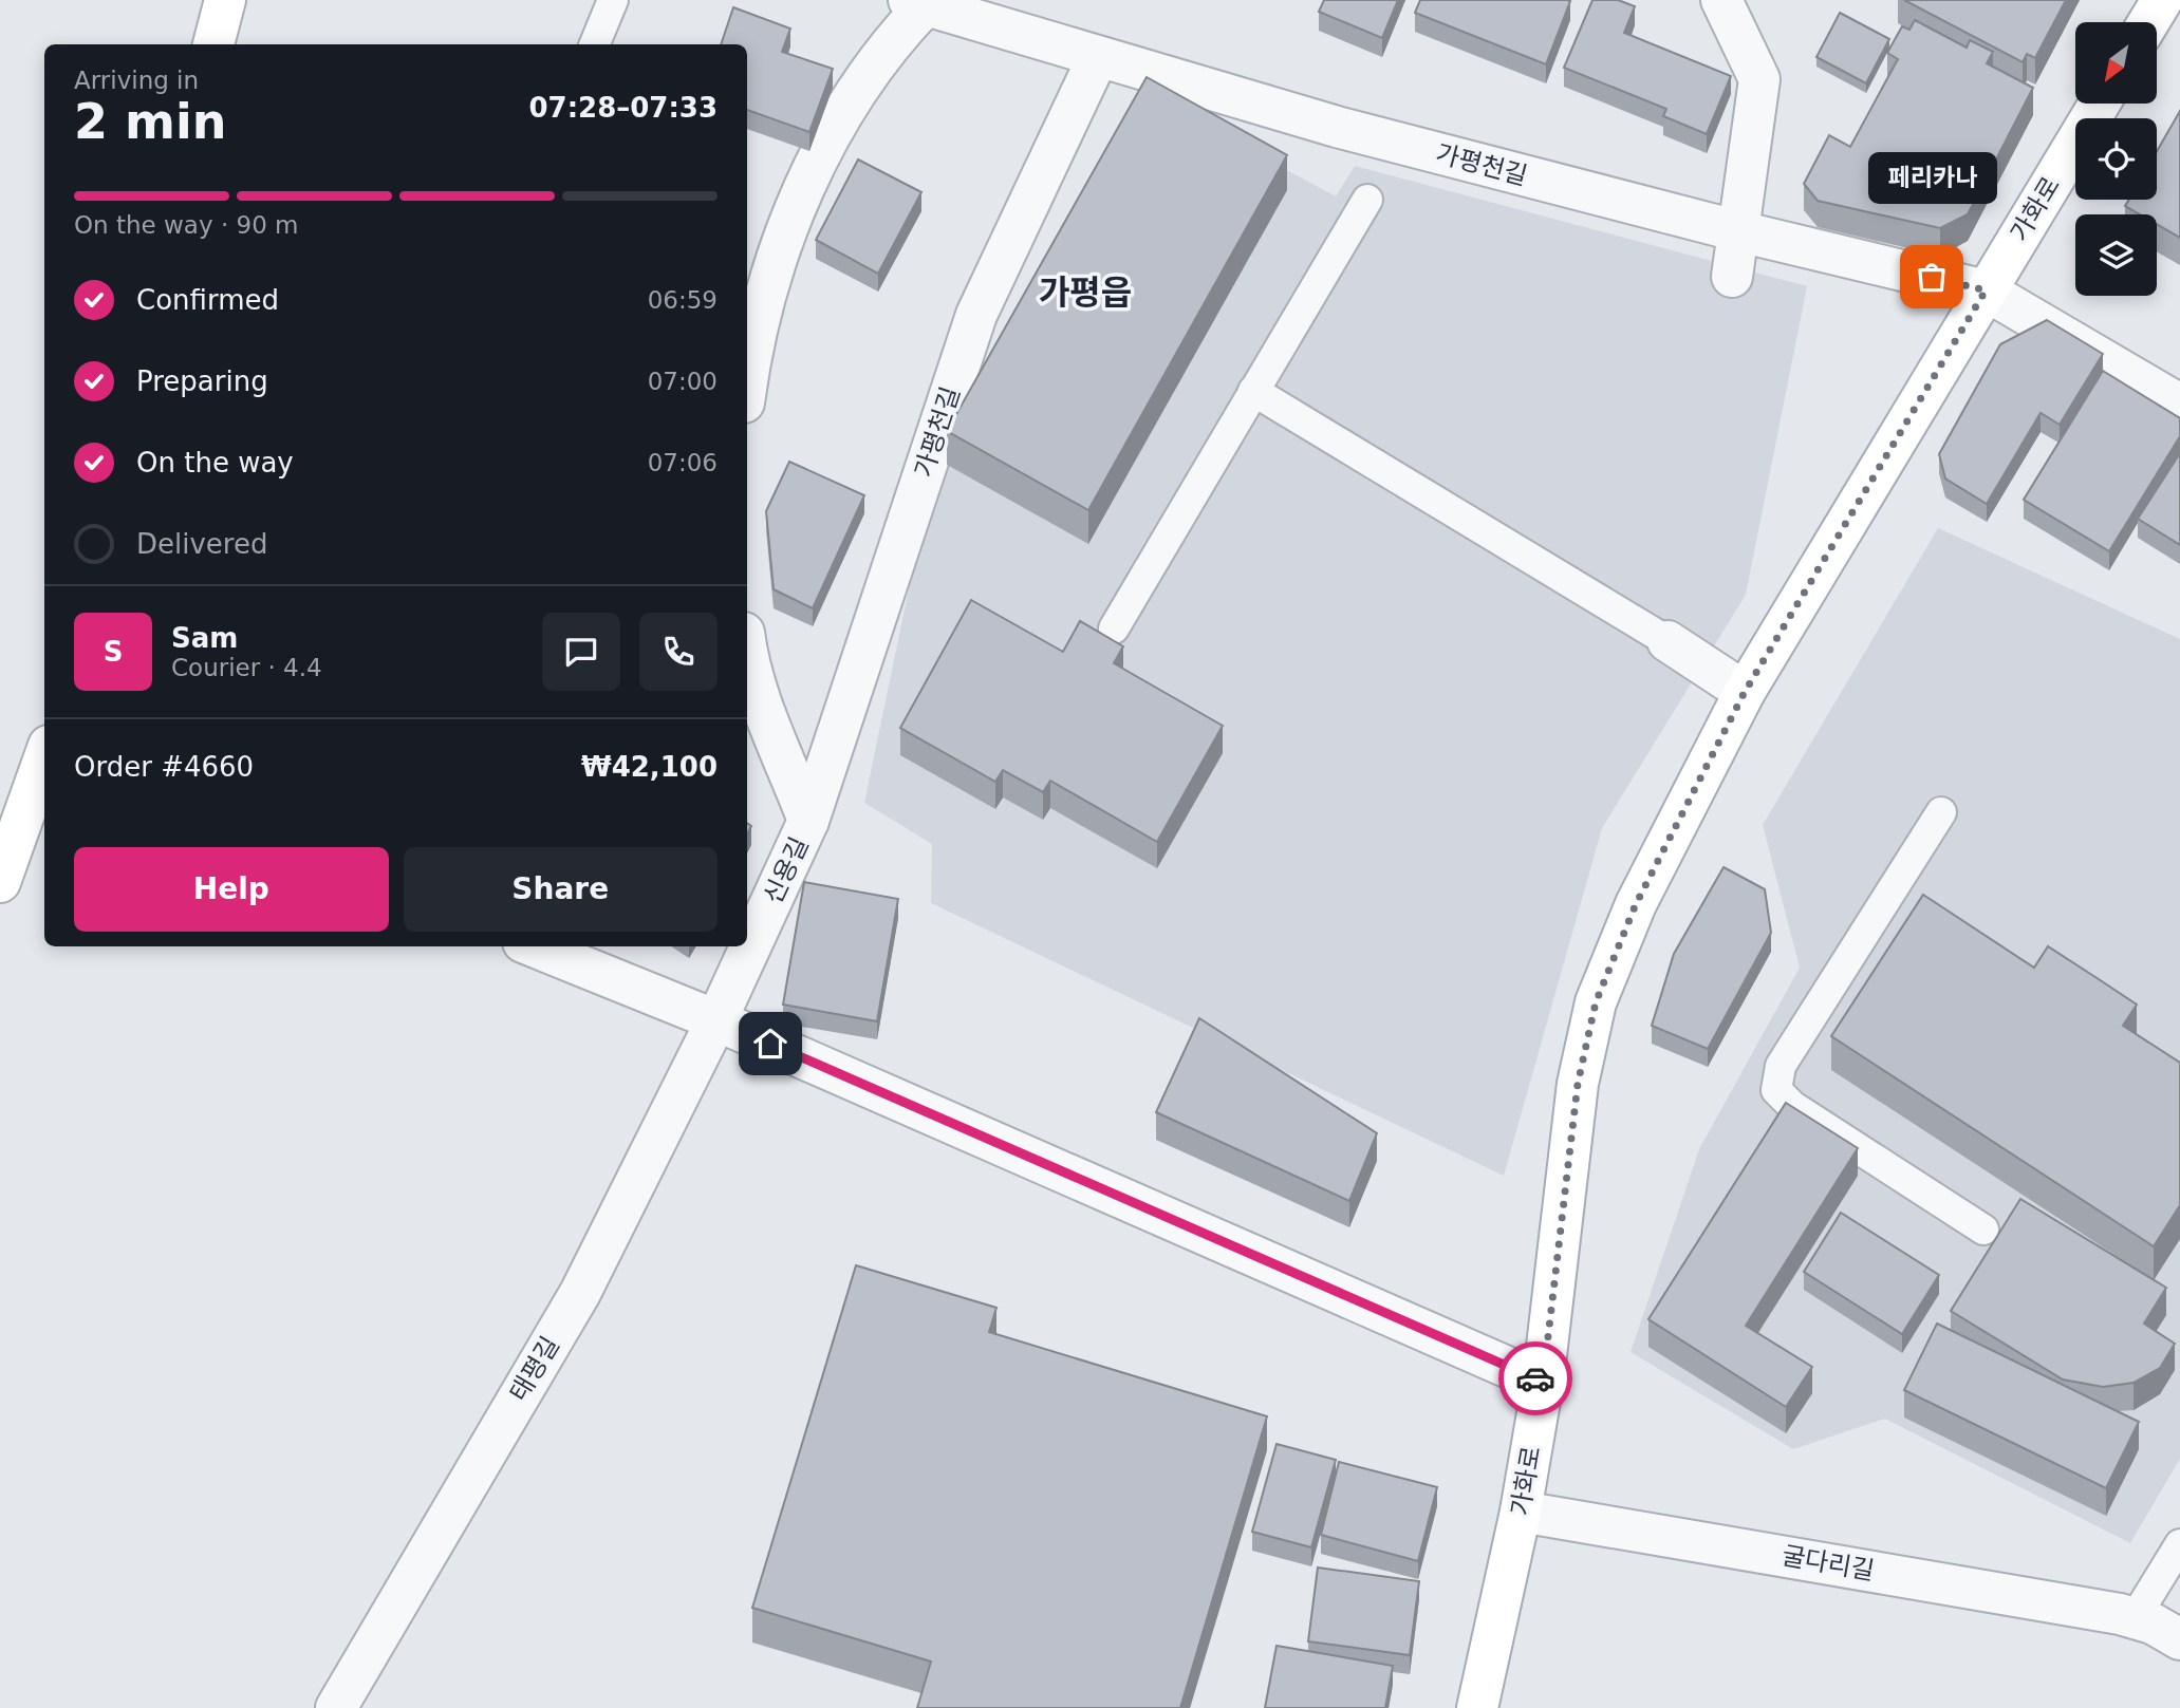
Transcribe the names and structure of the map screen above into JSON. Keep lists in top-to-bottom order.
{
  "streets": {
    "main road": ["가화로"],
    "street": [
      "가평천길",
      "신용길",
      "태평길",
      "굴다리길"
    ]
  },
  "crossings": [
    ["가평천길", "가화로"],
    ["가평천길", "신용길"],
    ["가화로", "굴다리길"],
    ["신용길", "태평길"]
  ],
  "districts": ["가평읍"],
  "places": ["페리카나"],
  "north": "bottom left",
  "page": {
    "heading": ["2 min", "Arriving in", "07:28–07:33"],
    "panel": [
      "Sam",
      "Courier · 4.4",
      "Order #4660",
      "₩42,100"
    ],
    "bubble": "페리카나",
    "bar": "On the way · 90 m",
    "list": [
      ["Confirmed", "06:59"],
      ["Preparing", "07:00"],
      ["On the way", "07:06"],
      "Delivered"
    ],
    "round": "S",
    "buttons": ["Help", "Share"]
  }
}
